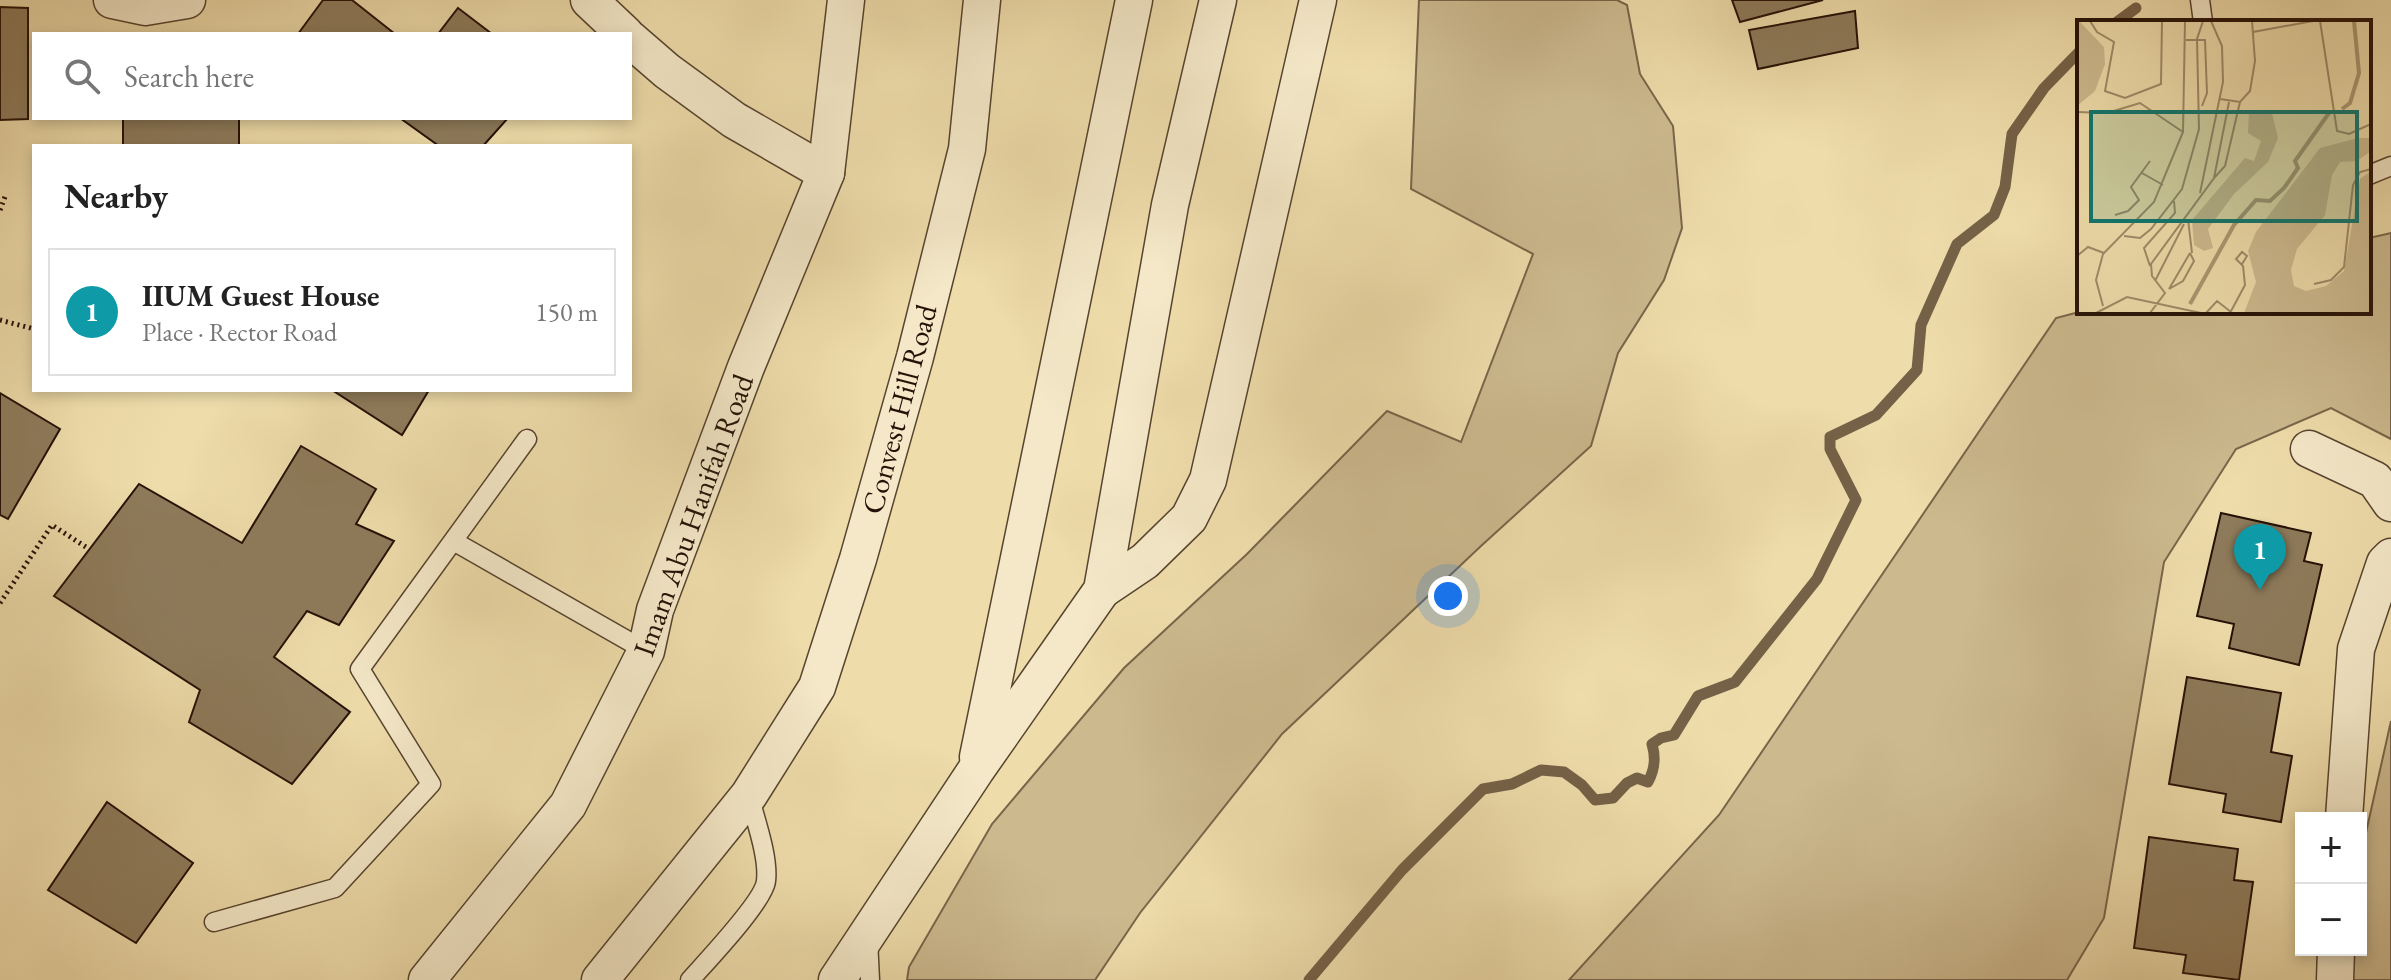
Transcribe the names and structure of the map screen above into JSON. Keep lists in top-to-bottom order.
{
  "streets": {
    "street": ["Convest Hill Road", "Imam Abu Hanifah Road"]
  },
  "page": {
    "search": "Search here",
    "heading": "Nearby",
    "list": [
      {
        "mark": "1",
        "name": "IIUM Guest House",
        "note": "Place · Rector Road",
        "value": "150 m"
      }
    ],
    "pins": "1",
    "map_buttons": ["+", "−"]
  }
}
